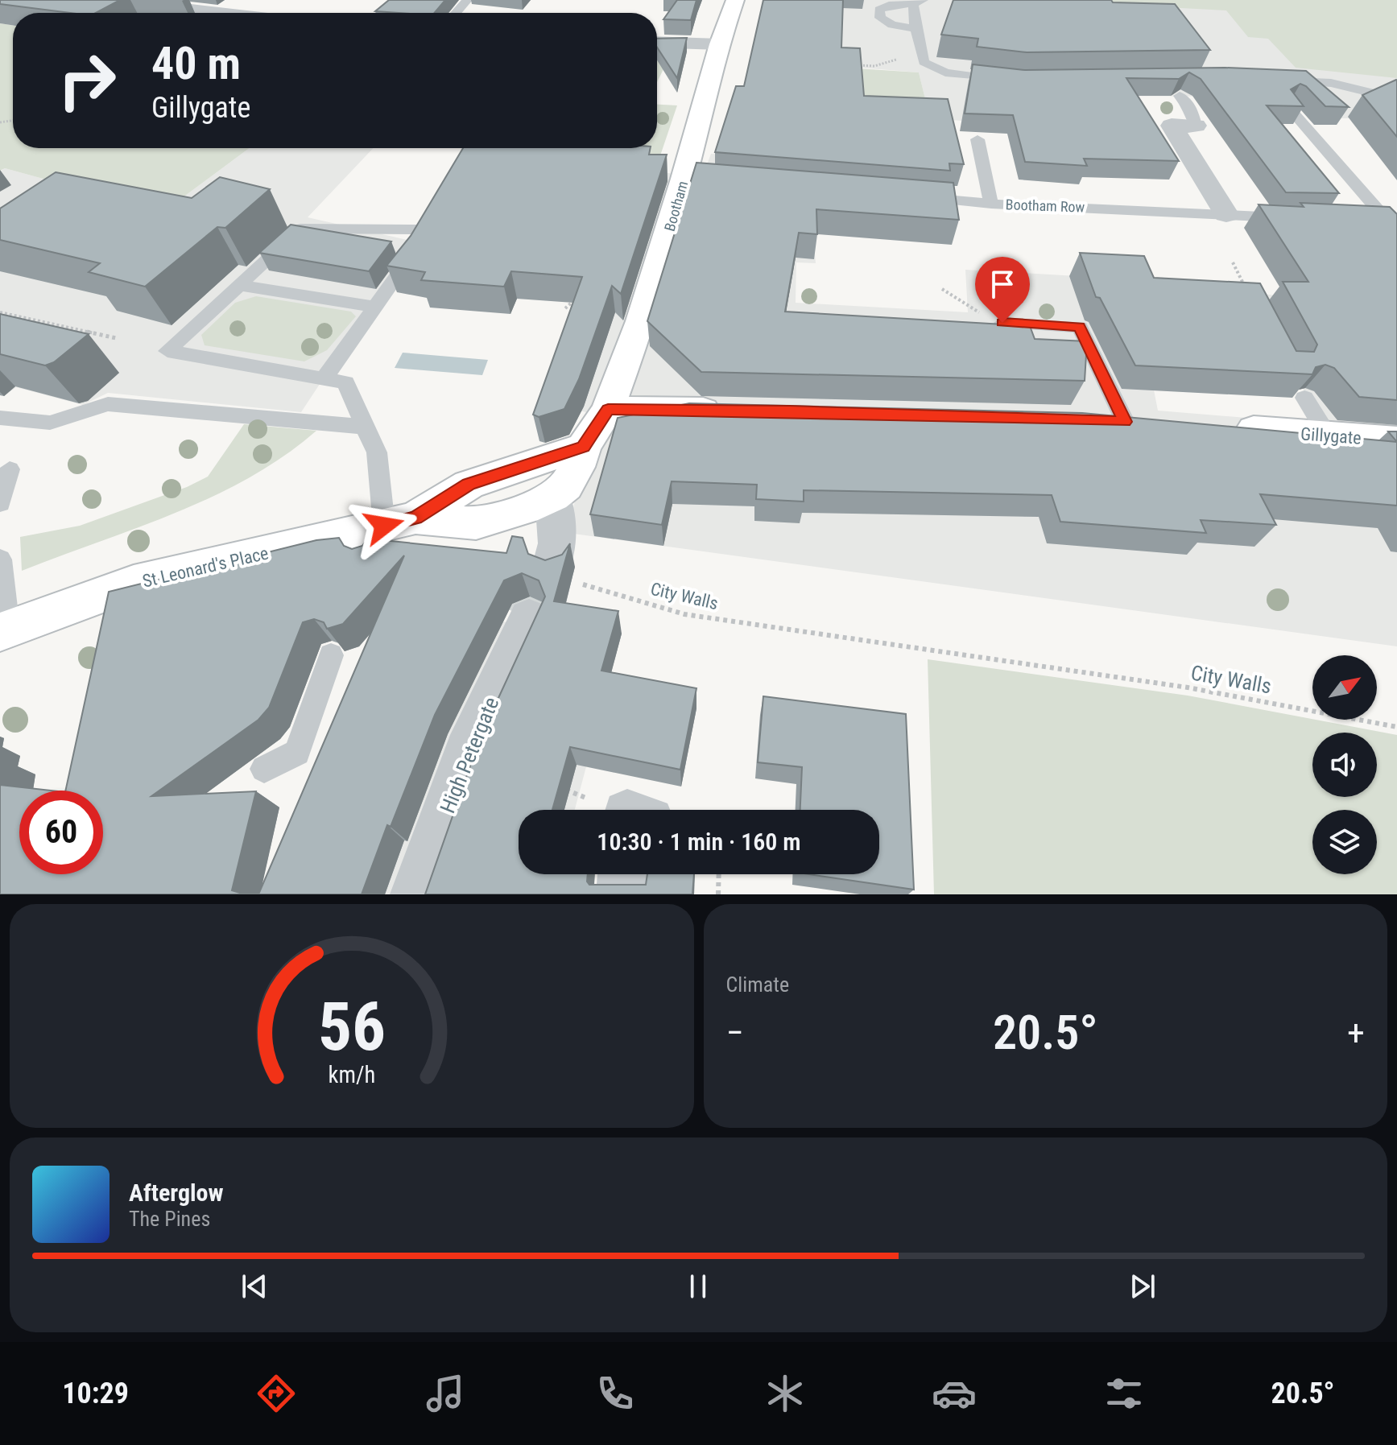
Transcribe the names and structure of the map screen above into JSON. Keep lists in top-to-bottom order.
{
  "streets": {
    "main road": ["Bootham", "Gillygate", "St Leonard's Place"],
    "street": ["High Petergate"],
    "lane": ["Bootham Row"],
    "path": ["City Walls"]
  },
  "north": "top right",
  "page": {
    "turn": ["40 m", "Gillygate"],
    "limit": "60",
    "trip": "10:30 · 1 min · 160 m",
    "tile": "Climate",
    "heat": ["−", "20.5°", "+"],
    "song": ["Afterglow", "The Pines"],
    "tabs": ["10:29", "20.5°"],
    "gauge": ["56", "km/h"]
  }
}
